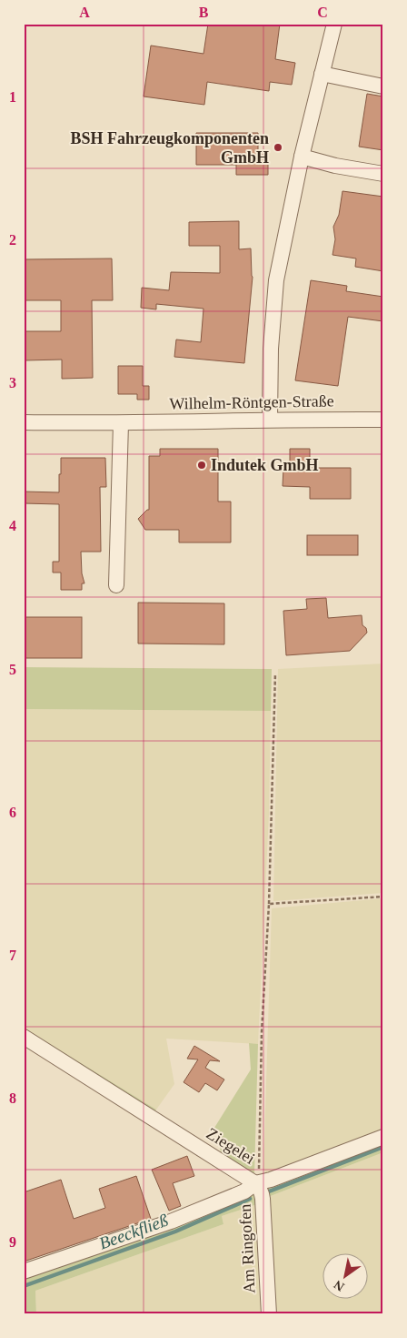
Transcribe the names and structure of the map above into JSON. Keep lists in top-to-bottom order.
{
  "streets": {
    "street": ["Wilhelm-Röntgen-Straße", "Ziegelei", "Am Ringofen"]
  },
  "crossings": [
    ["Ziegelei", "Am Ringofen"]
  ],
  "water": ["Beeckfließ"],
  "places": ["BSH Fahrzeugkomponenten GmbH", "Indutek GmbH"],
  "north": "bottom left",
  "grid": {
    "columns": ["A", "B", "C"],
    "rows": [
      "1",
      "2",
      "3",
      "4",
      "5",
      "6",
      "7",
      "8",
      "9"
    ]
  }
}
